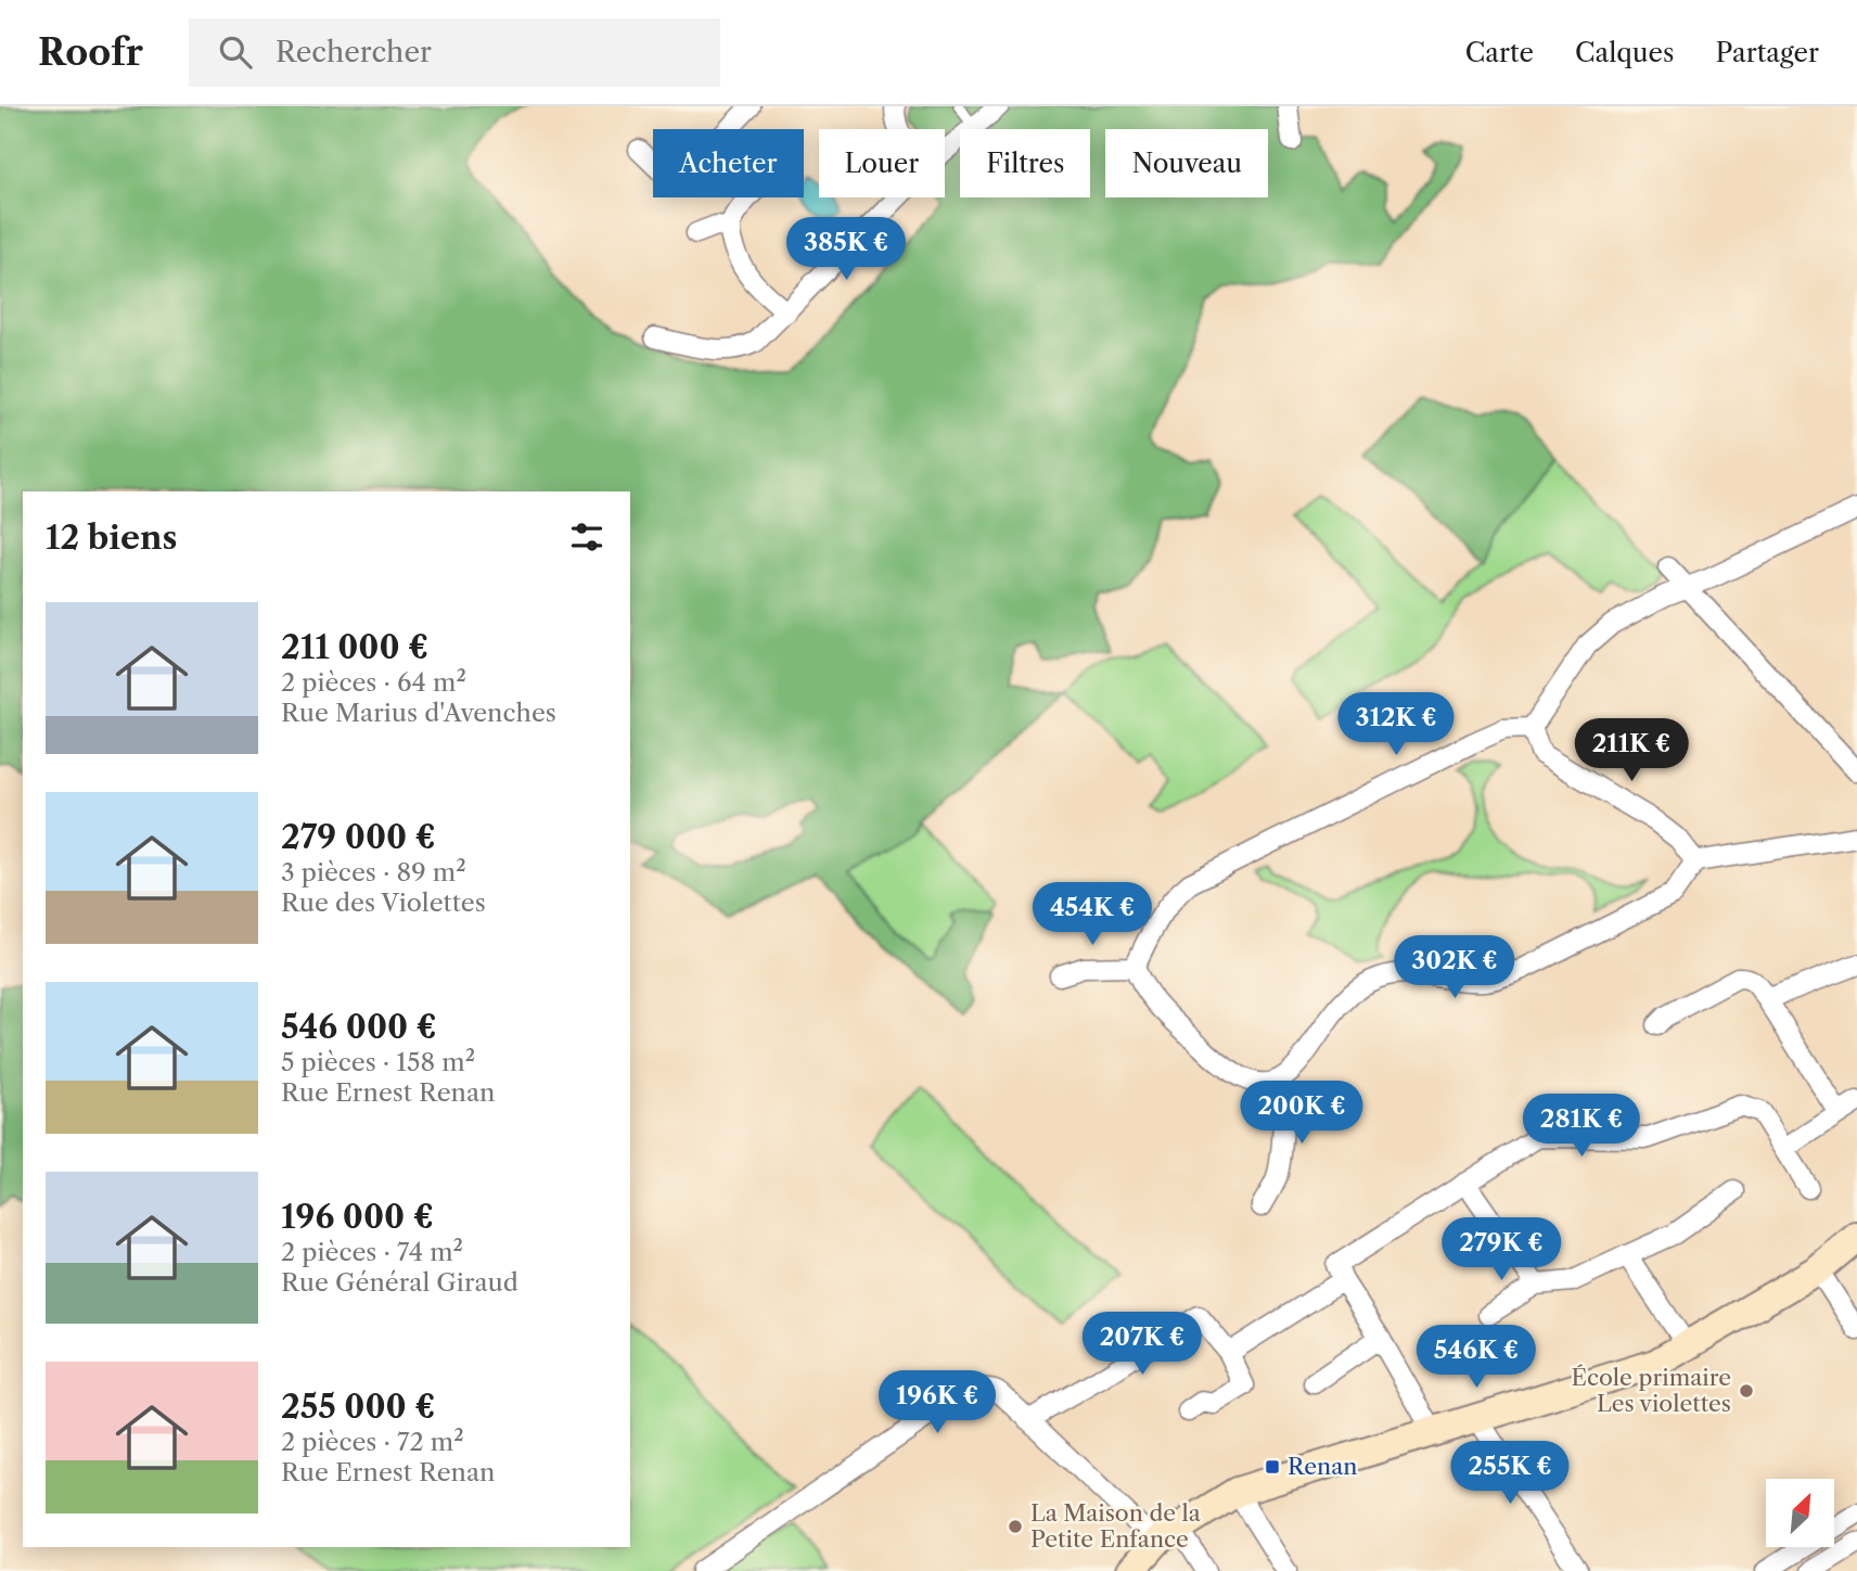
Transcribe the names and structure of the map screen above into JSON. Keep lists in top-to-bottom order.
{
  "places": {
    "other": ["École primaire Les violettes", "La Maison de la Petite Enfance"],
    "transit": ["Renan"]
  },
  "north": "top right",
  "page": {
    "header": "Roofr",
    "search": "Rechercher",
    "nav": ["Carte", "Calques", "Partager"],
    "chip": [
      "Acheter",
      "Louer",
      "Filtres",
      "Nouveau"
    ],
    "price": [
      "385K €",
      "312K €",
      "211K €",
      "454K €",
      "302K €",
      "200K €",
      "281K €",
      "279K €",
      "207K €",
      "546K €",
      "196K €",
      "255K €"
    ],
    "heading": "12 biens",
    "list": [
      {
        "name": "211 000 €",
        "note": "2 pièces · 64 m² · Rue Marius d'Avenches"
      },
      {
        "name": "279 000 €",
        "note": "3 pièces · 89 m² · Rue des Violettes"
      },
      {
        "name": "546 000 €",
        "note": "5 pièces · 158 m² · Rue Ernest Renan"
      },
      {
        "name": "196 000 €",
        "note": "2 pièces · 74 m² · Rue Général Giraud"
      },
      {
        "name": "255 000 €",
        "note": "2 pièces · 72 m² · Rue Ernest Renan"
      }
    ]
  }
}
